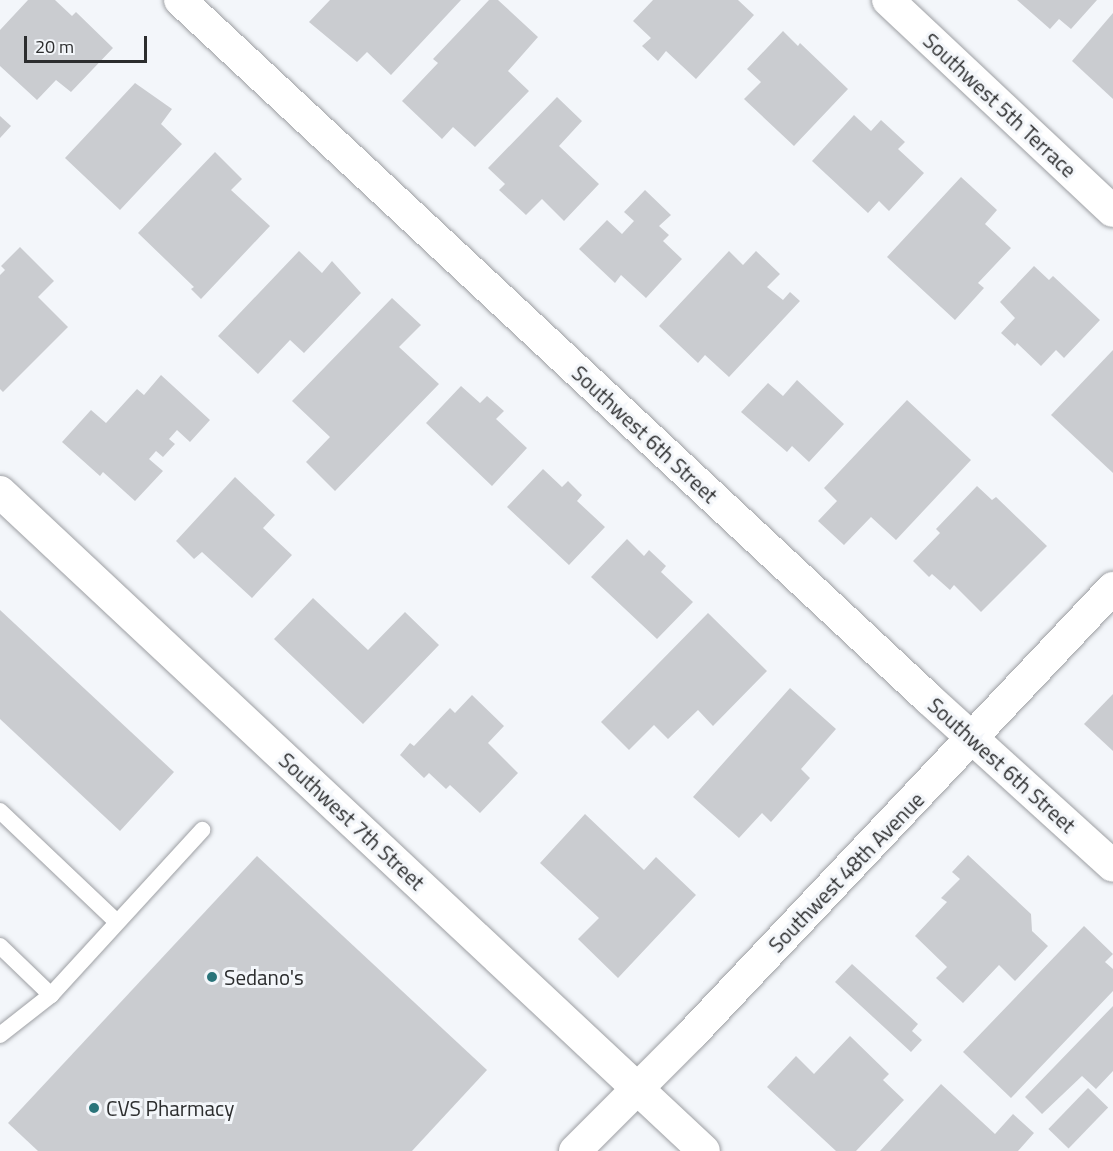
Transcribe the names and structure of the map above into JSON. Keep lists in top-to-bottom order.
{
  "streets": {
    "street": [
      "Southwest 5th Terrace",
      "Southwest 6th Street",
      "Southwest 7th Street",
      "Southwest 48th Avenue"
    ]
  },
  "crossings": [
    ["Southwest 6th Street", "Southwest 48th Avenue"],
    ["Southwest 7th Street", "Southwest 48th Avenue"]
  ],
  "places": ["Sedano's", "CVS Pharmacy"],
  "scale_bar": "20 m"
}
